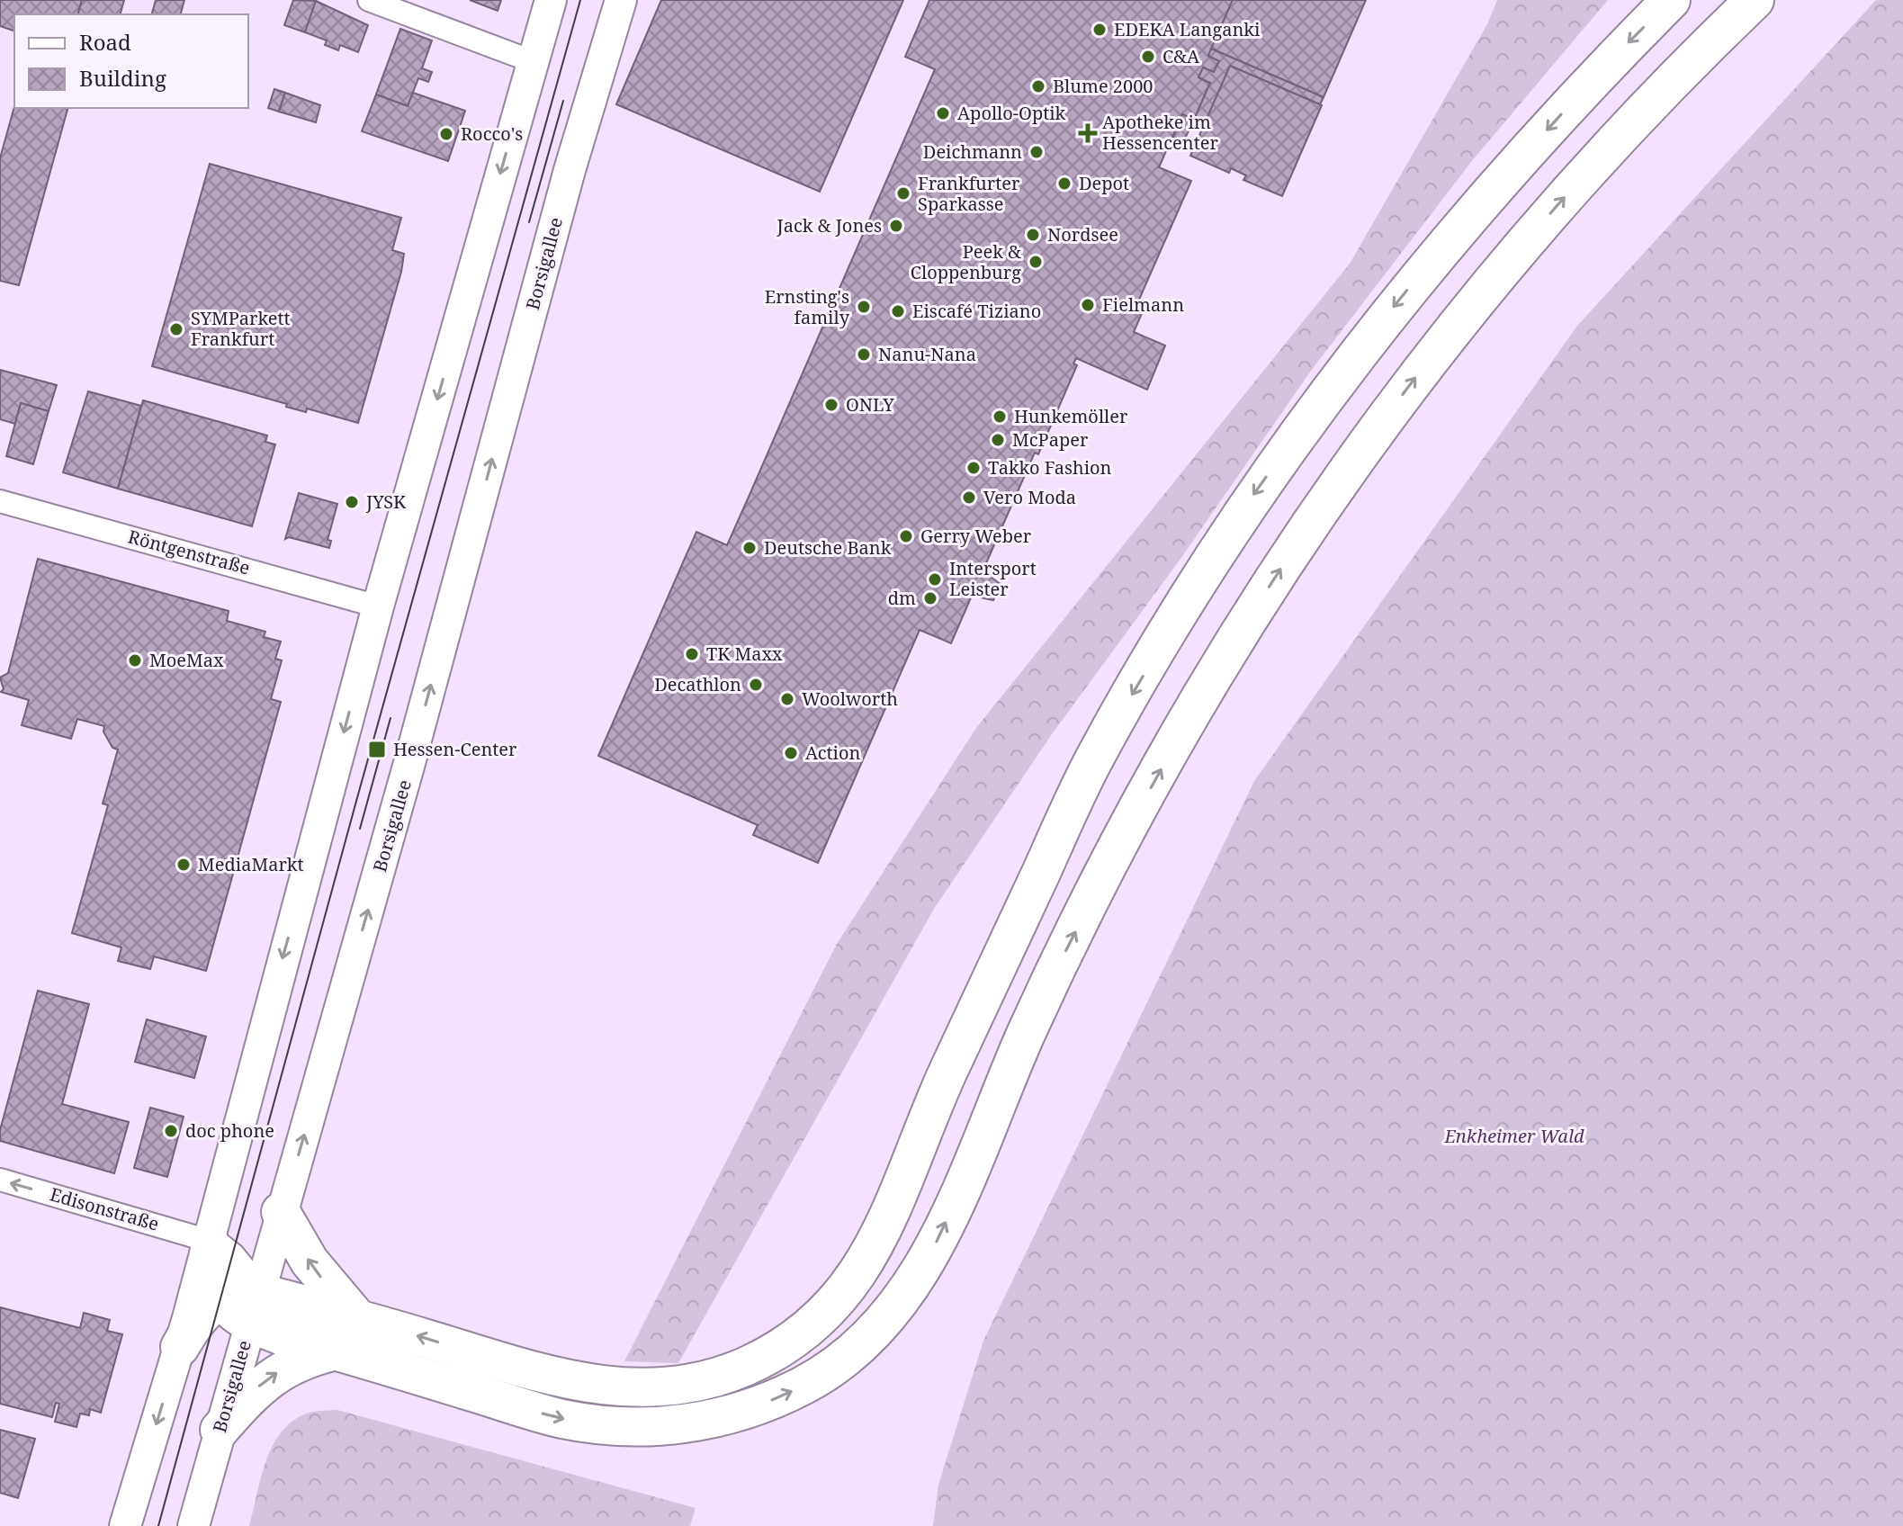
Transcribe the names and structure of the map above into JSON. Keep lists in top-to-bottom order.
{
  "streets": {
    "main road": ["Borsigallee"],
    "street": ["Röntgenstraße", "Edisonstraße"]
  },
  "one_way": ["Edisonstraße"],
  "parks": ["Enkheimer Wald"],
  "places": {
    "other": [
      "EDEKA Langanki",
      "C&A",
      "Blume 2000",
      "Apollo-Optik",
      "Rocco's",
      "Deichmann",
      "Depot",
      "Frankfurter Sparkasse",
      "Jack & Jones",
      "Nordsee",
      "Peek & Cloppenburg",
      "Fielmann",
      "Ernsting's family",
      "Eiscafé Tiziano",
      "SYMParkett Frankfurt",
      "Nanu-Nana",
      "ONLY",
      "Hunkemöller",
      "McPaper",
      "Takko Fashion",
      "Vero Moda",
      "JYSK",
      "Gerry Weber",
      "Deutsche Bank",
      "Intersport Leister",
      "dm",
      "TK Maxx",
      "MoeMax",
      "Decathlon",
      "Woolworth",
      "Action",
      "MediaMarkt",
      "doc phone"
    ],
    "health": ["Apotheke im Hessencenter"],
    "transit": ["Hessen-Center"]
  },
  "legend": ["Road", "Building"]
}
